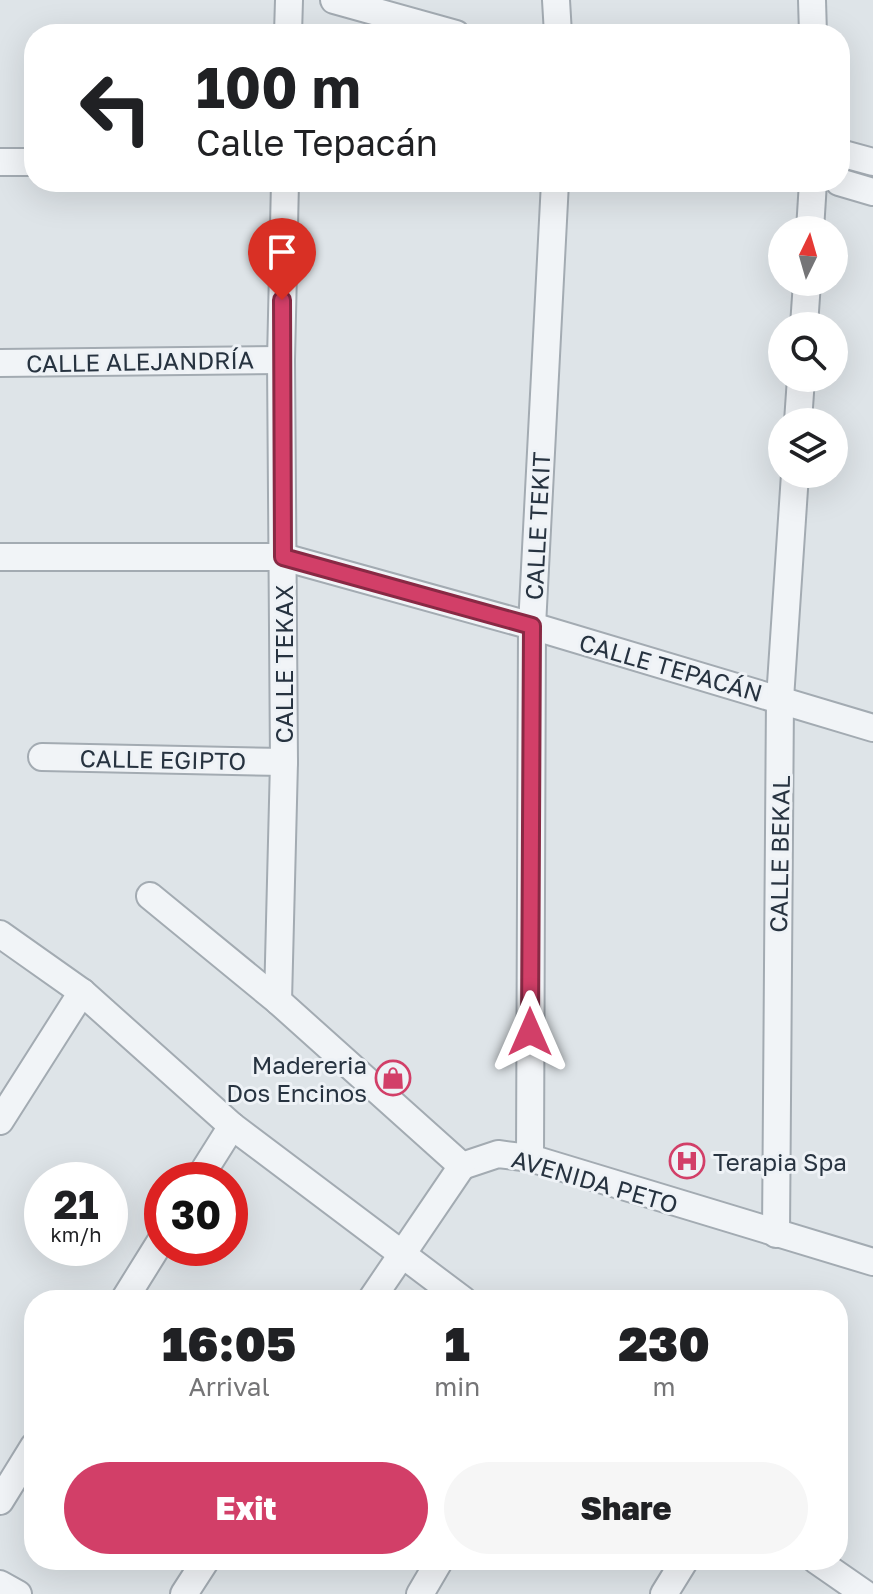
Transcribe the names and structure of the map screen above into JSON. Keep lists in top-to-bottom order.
{
  "streets": {
    "street": [
      "CALLE ALEJANDRÍA",
      "CALLE TEKIT",
      "CALLE TEKAX",
      "CALLE TEPACÁN",
      "CALLE EGIPTO",
      "CALLE BEKAL",
      "AVENIDA PETO"
    ]
  },
  "crossings": [
    ["CALLE ALEJANDRÍA", "CALLE TEKAX"],
    ["CALLE TEKIT", "CALLE TEPACÁN"],
    ["CALLE TEKIT", "AVENIDA PETO"],
    ["CALLE TEKAX", "CALLE TEPACÁN"],
    ["CALLE TEKAX", "CALLE EGIPTO"],
    ["CALLE TEPACÁN", "CALLE BEKAL"],
    ["CALLE BEKAL", "AVENIDA PETO"]
  ],
  "places": {
    "shop": ["Madereria Dos Encinos"],
    "hospital": ["Terapia Spa"]
  },
  "north": "top",
  "page": {
    "turn": ["100 m", "Calle Tepacán"],
    "speed": "21 km/h",
    "limit": "30",
    "eta": [
      "16:05",
      "Arrival",
      "1",
      "min",
      "230",
      "m"
    ],
    "buttons": ["Exit", "Share"]
  }
}
